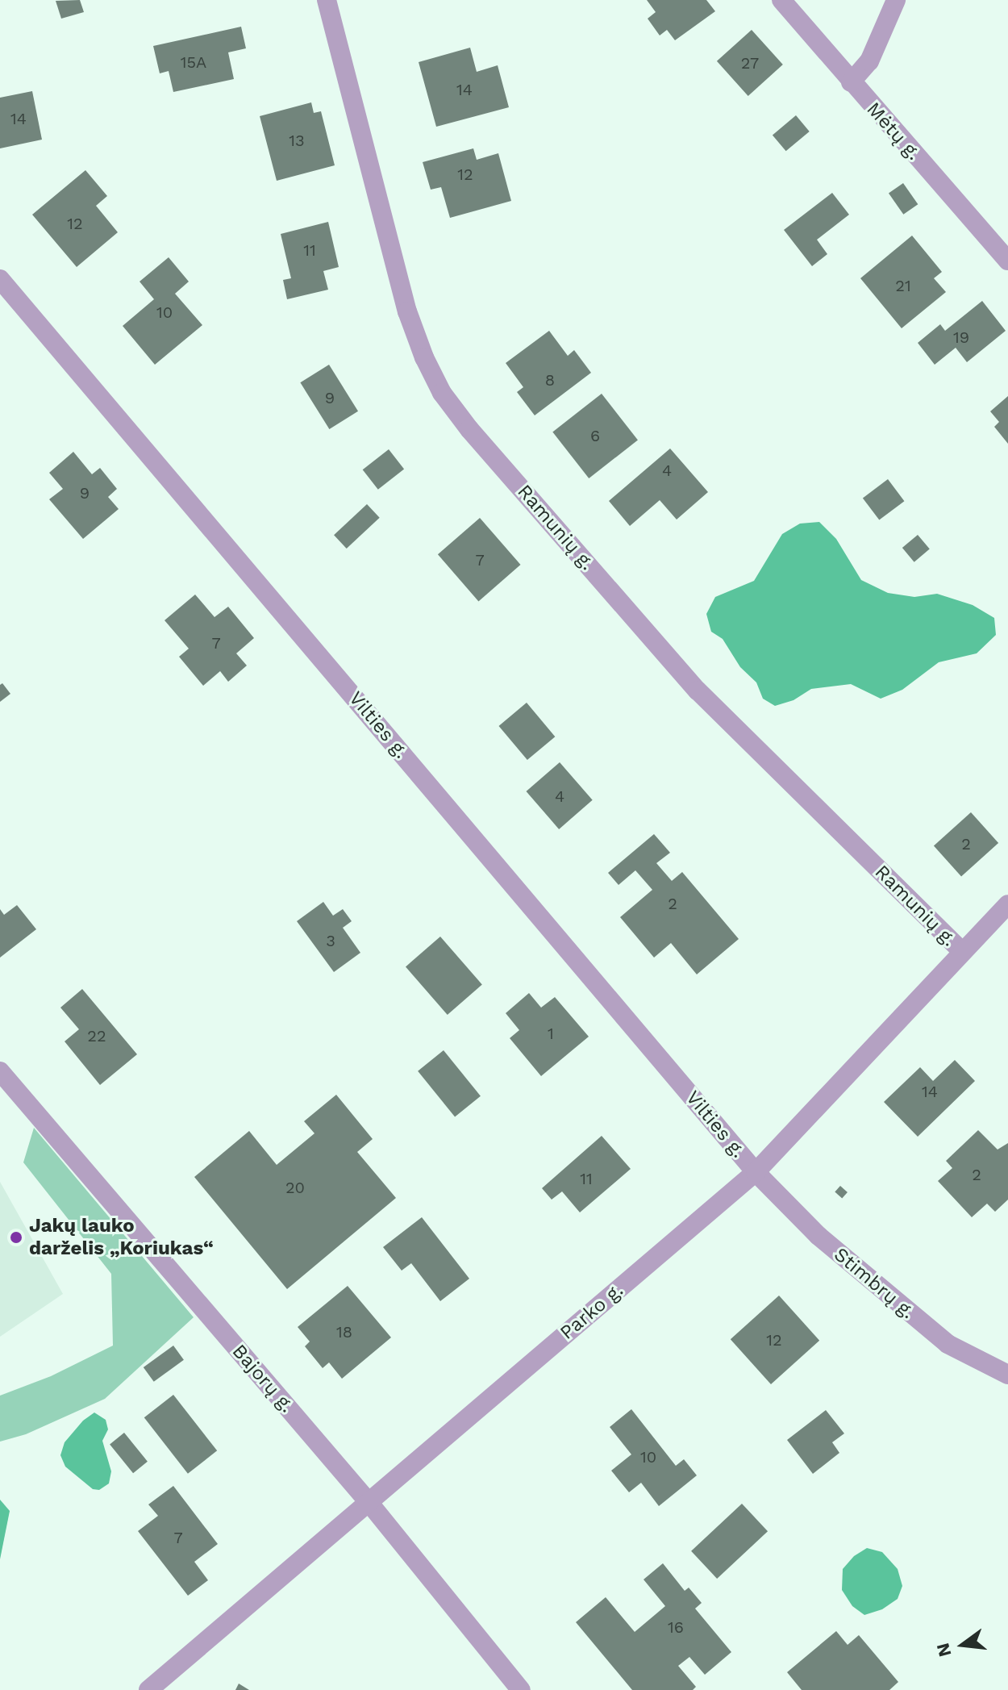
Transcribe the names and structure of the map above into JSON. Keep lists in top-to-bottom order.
{
  "streets": {
    "street": [
      "Mėtų g.",
      "Ramunių g.",
      "Vilties g.",
      "Stimbrų g.",
      "Parko g.",
      "Bajorų g."
    ]
  },
  "crossings": [
    ["Ramunių g.", "Parko g."],
    ["Vilties g.", "Stimbrų g."],
    ["Vilties g.", "Parko g."],
    ["Stimbrų g.", "Parko g."],
    ["Parko g.", "Bajorų g."]
  ],
  "places": ["Jakų lauko darželis „Koriukas“"],
  "house_numbers": [
    "15A",
    "27",
    "14",
    "14",
    "13",
    "12",
    "12",
    "11",
    "21",
    "10",
    "19",
    "8",
    "9",
    "6",
    "4",
    "9",
    "7",
    "7",
    "4",
    "2",
    "2",
    "3",
    "1",
    "22",
    "14",
    "2",
    "11",
    "20",
    "18",
    "12",
    "10",
    "7",
    "16"
  ],
  "north": "left"
}
